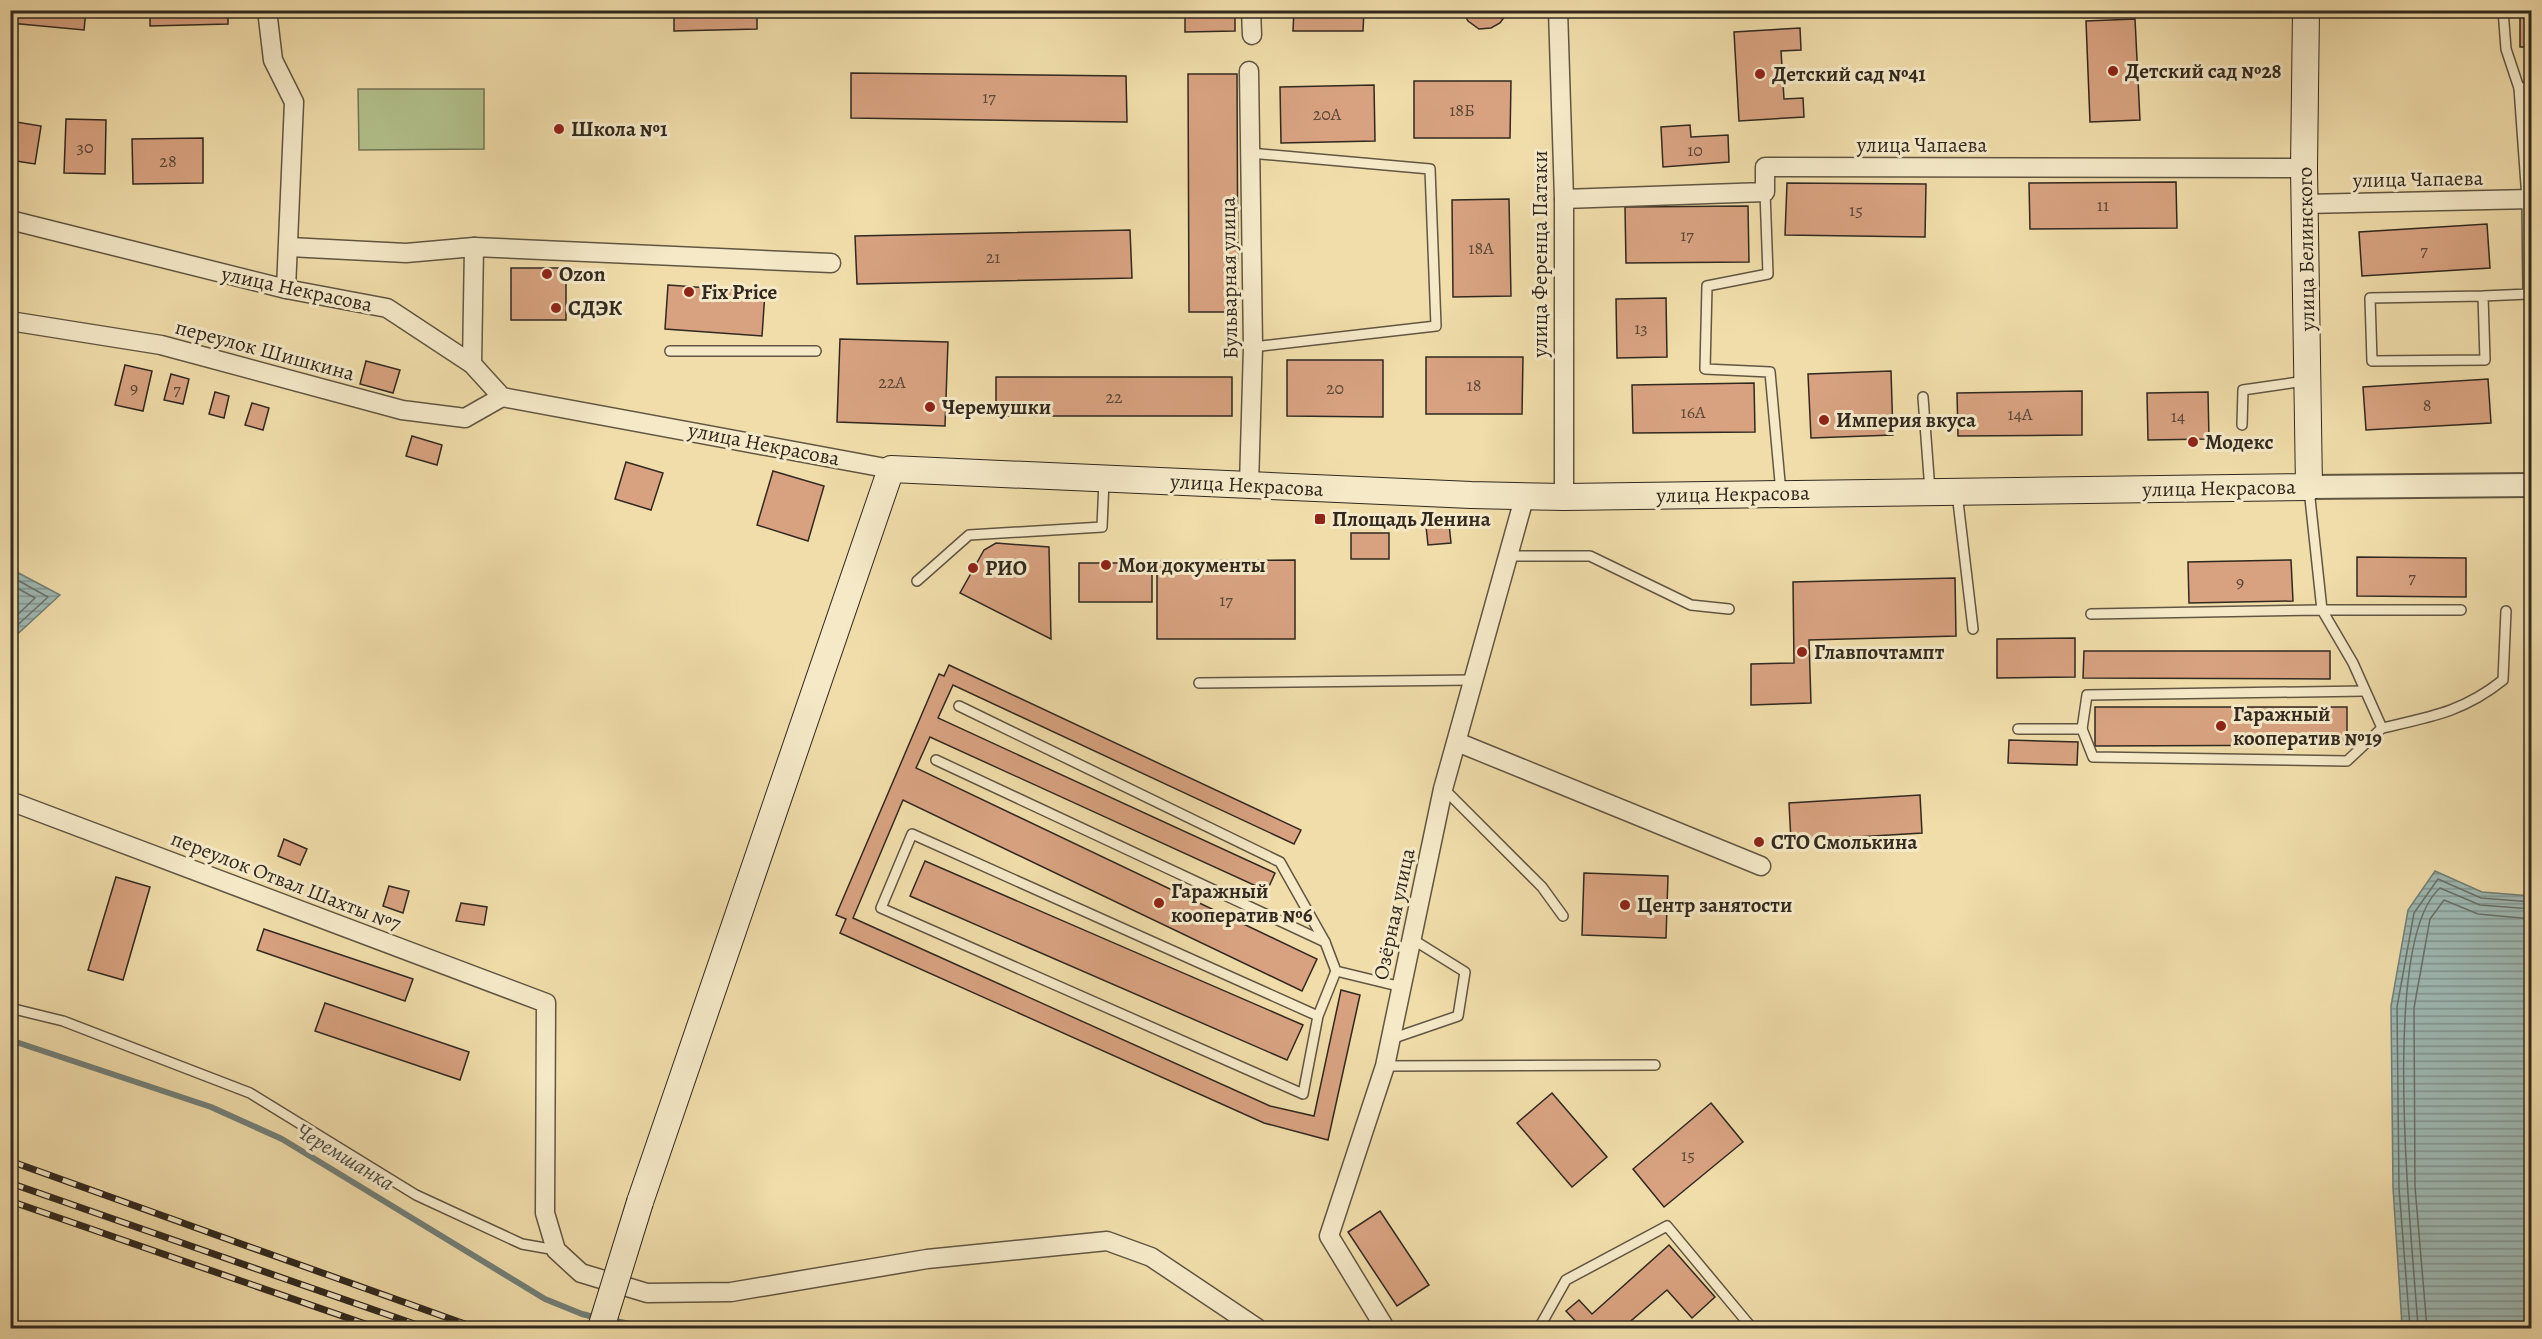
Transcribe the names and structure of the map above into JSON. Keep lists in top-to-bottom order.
{
  "streets": {
    "main road": ["улица Белинского", "улица Некрасова"],
    "street": [
      "улица Чапаева",
      "улица Ференца Патаки",
      "Бульварная улица",
      "переулок Шишкина",
      "переулок Отвал Шахты №7",
      "Озёрная улица"
    ]
  },
  "crossings": [
    ["улица Чапаева", "улица Белинского"],
    ["улица Белинского", "улица Некрасова"],
    ["улица Ференца Патаки", "улица Некрасова"],
    ["Бульварная улица", "улица Некрасова"],
    ["улица Некрасова", "переулок Шишкина"],
    ["улица Некрасова", "Озёрная улица"]
  ],
  "water": ["Черемшанка"],
  "places": {
    "other": [
      "Детский сад №28",
      "Детский сад №41",
      "Школа №1",
      "Ozon",
      "Fix Price",
      "СДЭК",
      "Черемушки",
      "Империя вкуса",
      "Модекс",
      "Мои документы",
      "РИО",
      "Главпочтампт",
      "Гаражный кооператив №19",
      "СТО Смолькина",
      "Гаражный кооператив №6",
      "Центр занятости"
    ],
    "transit": ["Площадь Ленина"]
  },
  "house_numbers": [
    "17",
    "18Б",
    "20А",
    "30",
    "10",
    "28",
    "11",
    "15",
    "17",
    "18А",
    "7",
    "21",
    "13",
    "22А",
    "18",
    "9",
    "20",
    "7",
    "22",
    "8",
    "16А",
    "14А",
    "14",
    "7",
    "9",
    "17",
    "15"
  ]
}
